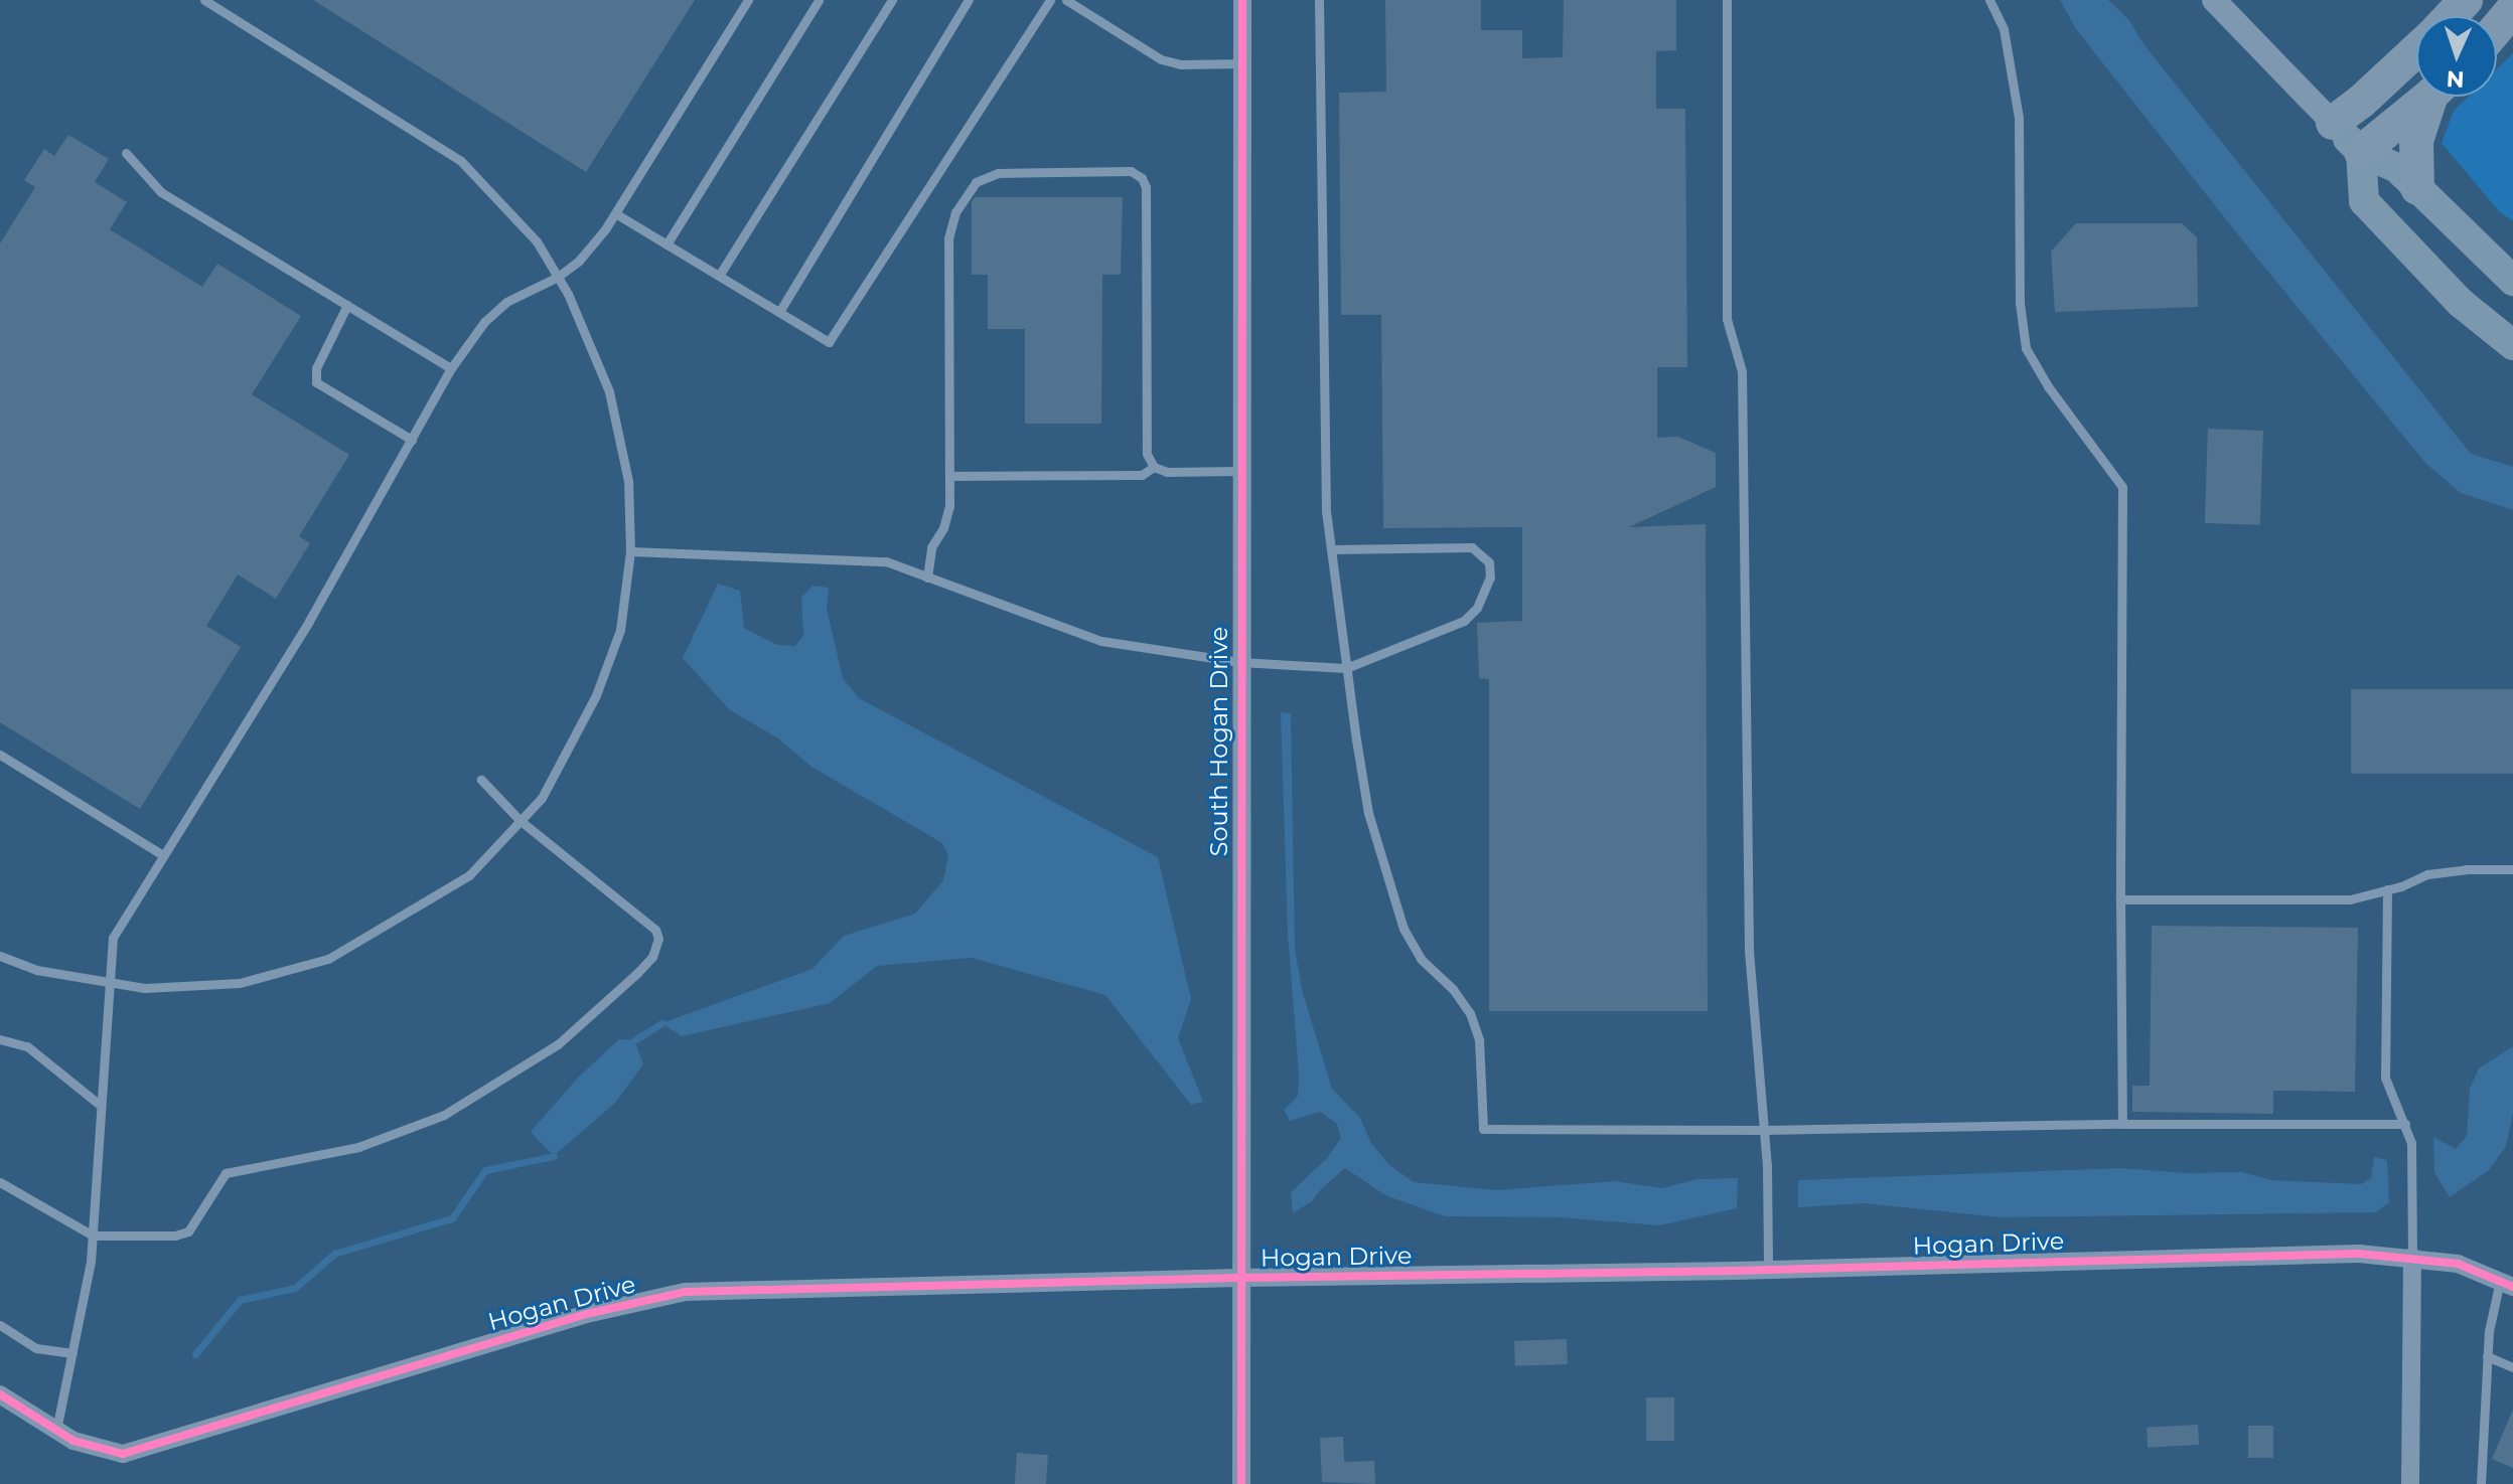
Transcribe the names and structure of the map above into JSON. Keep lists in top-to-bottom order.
{
  "streets": {
    "street": ["South Hogan Drive", "Hogan Drive"]
  },
  "crossings": [
    ["South Hogan Drive", "Hogan Drive"]
  ],
  "north": "bottom"
}
